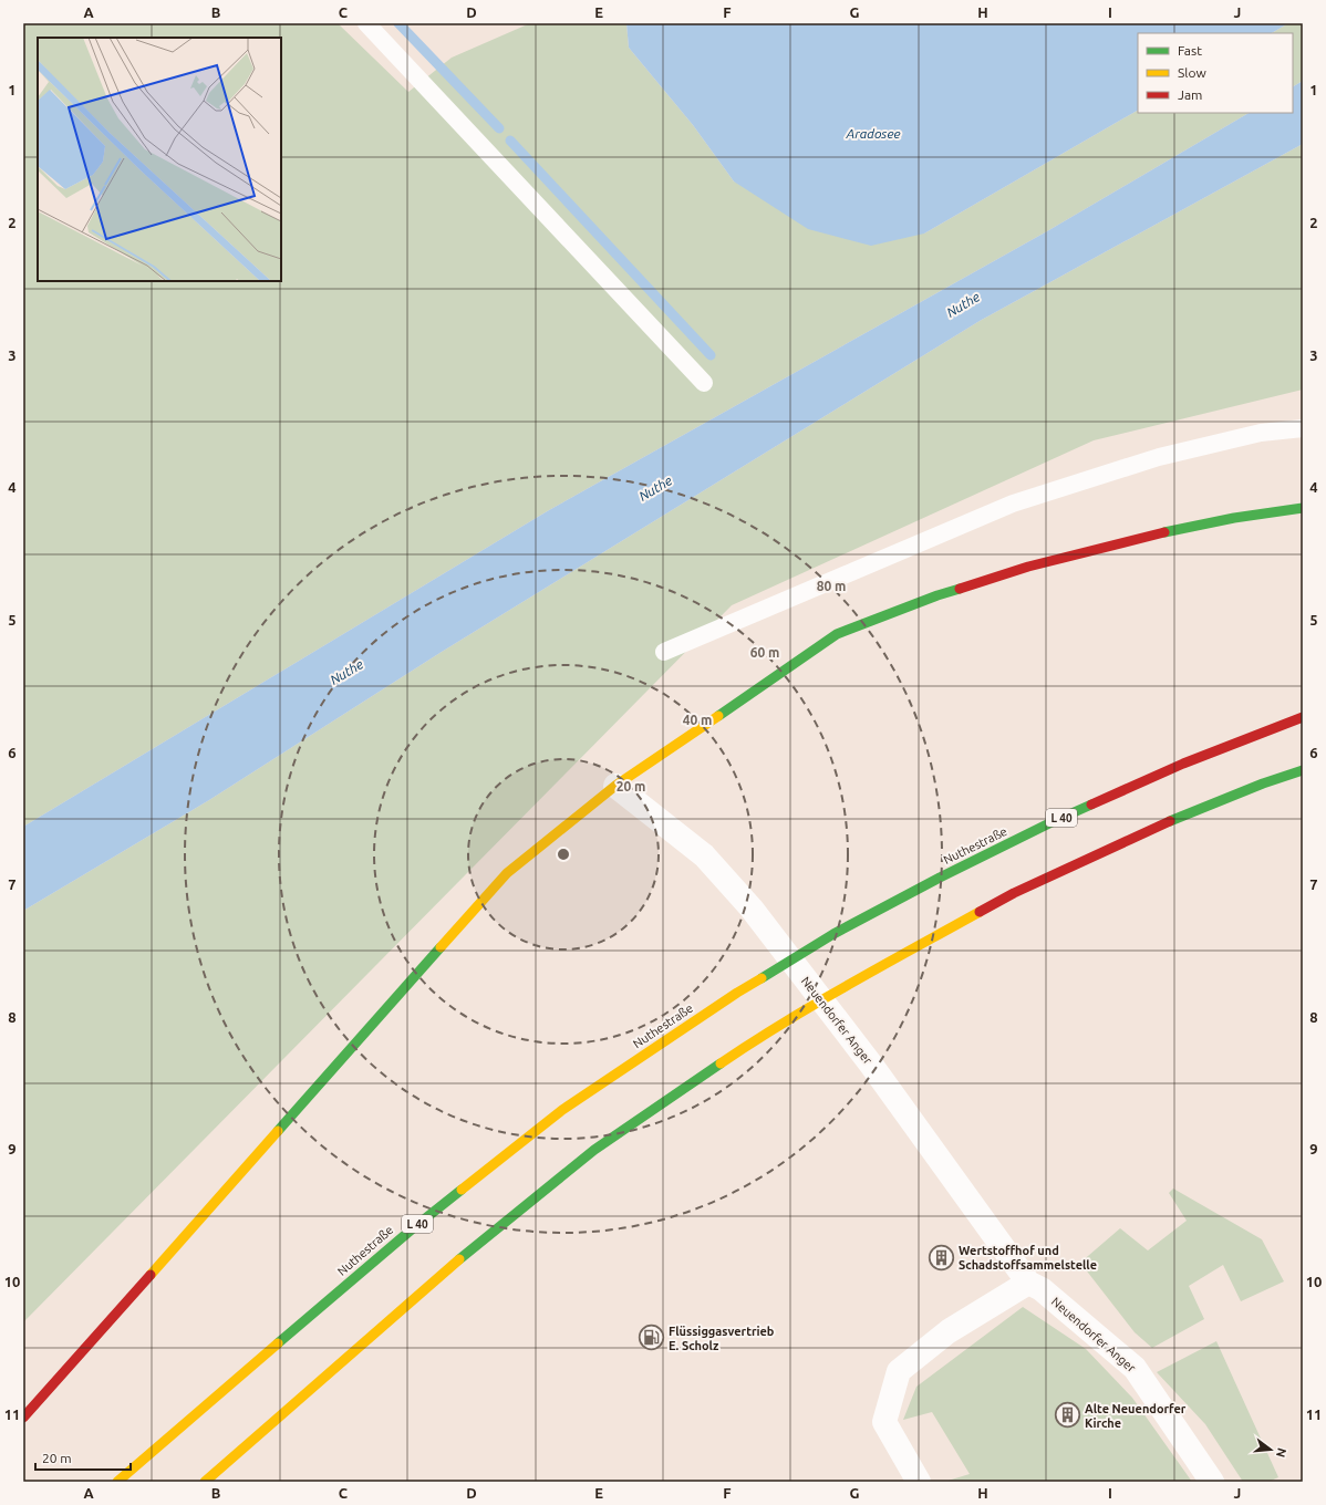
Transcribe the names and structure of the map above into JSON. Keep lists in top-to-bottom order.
{
  "streets": {
    "highway": ["L 40", "Nuthestraße"],
    "street": ["Neuendorfer Anger"]
  },
  "water": ["Aradosee", "Nuthe"],
  "places": {
    "building": ["Wertstoffhof und Schadstoffsammelstelle", "Alte Neuendorfer Kirche"],
    "fuel station": ["Flüssiggasvertrieb E. Scholz"]
  },
  "legend": ["Fast", "Slow", "Jam"],
  "scale_bar": "20 m",
  "north": "right",
  "grid": {
    "columns": [
      "A",
      "B",
      "C",
      "D",
      "E",
      "F",
      "G",
      "H",
      "I",
      "J"
    ],
    "rows": [
      "1",
      "2",
      "3",
      "4",
      "5",
      "6",
      "7",
      "8",
      "9",
      "10",
      "11"
    ]
  },
  "rings": [
    "80 m",
    "60 m",
    "40 m",
    "20 m"
  ]
}
